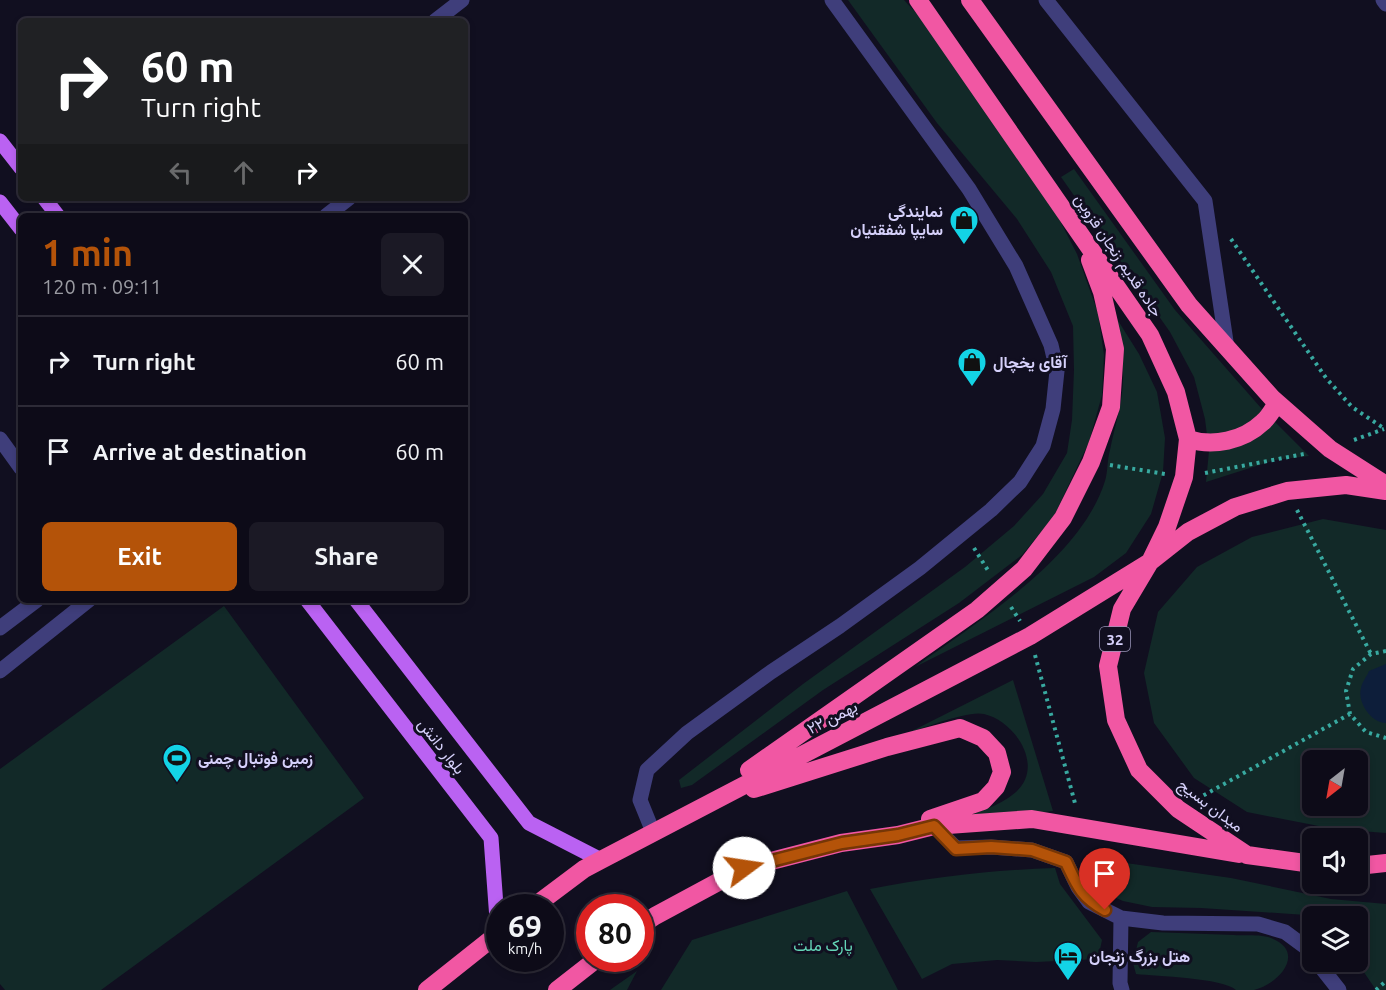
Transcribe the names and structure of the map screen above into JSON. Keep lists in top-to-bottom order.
{
  "streets": {
    "highway": [
      "جاده قدیم زنجان قزوین",
      "32",
      "۲۲ بهمن",
      "میدان بسیج"
    ],
    "main road": ["بلوار دانش"]
  },
  "crossings": [
    ["جاده قدیم زنجان قزوین", "۲۲ بهمن"],
    ["جاده قدیم زنجان قزوین", "میدان بسیج"],
    ["۲۲ بهمن", "بلوار دانش"],
    ["۲۲ بهمن", "میدان بسیج"]
  ],
  "parks": ["پارک ملت"],
  "places": {
    "shop": ["نمایندگی سایپا شفقتیان", "آقای یخچال"],
    "sports": ["زمین فوتبال چمنی"],
    "hotel": ["هتل بزرگ زنجان"]
  },
  "north": "bottom left",
  "page": {
    "turn": ["60 m", "Turn right"],
    "heading": ["1 min", "120 m · 09:11"],
    "list": [
      {
        "name": "Turn right",
        "value": "60 m"
      },
      {
        "name": "Arrive at destination",
        "value": "60 m"
      }
    ],
    "buttons": ["Exit", "Share"],
    "speed": "69 km/h",
    "limit": "80"
  }
}
